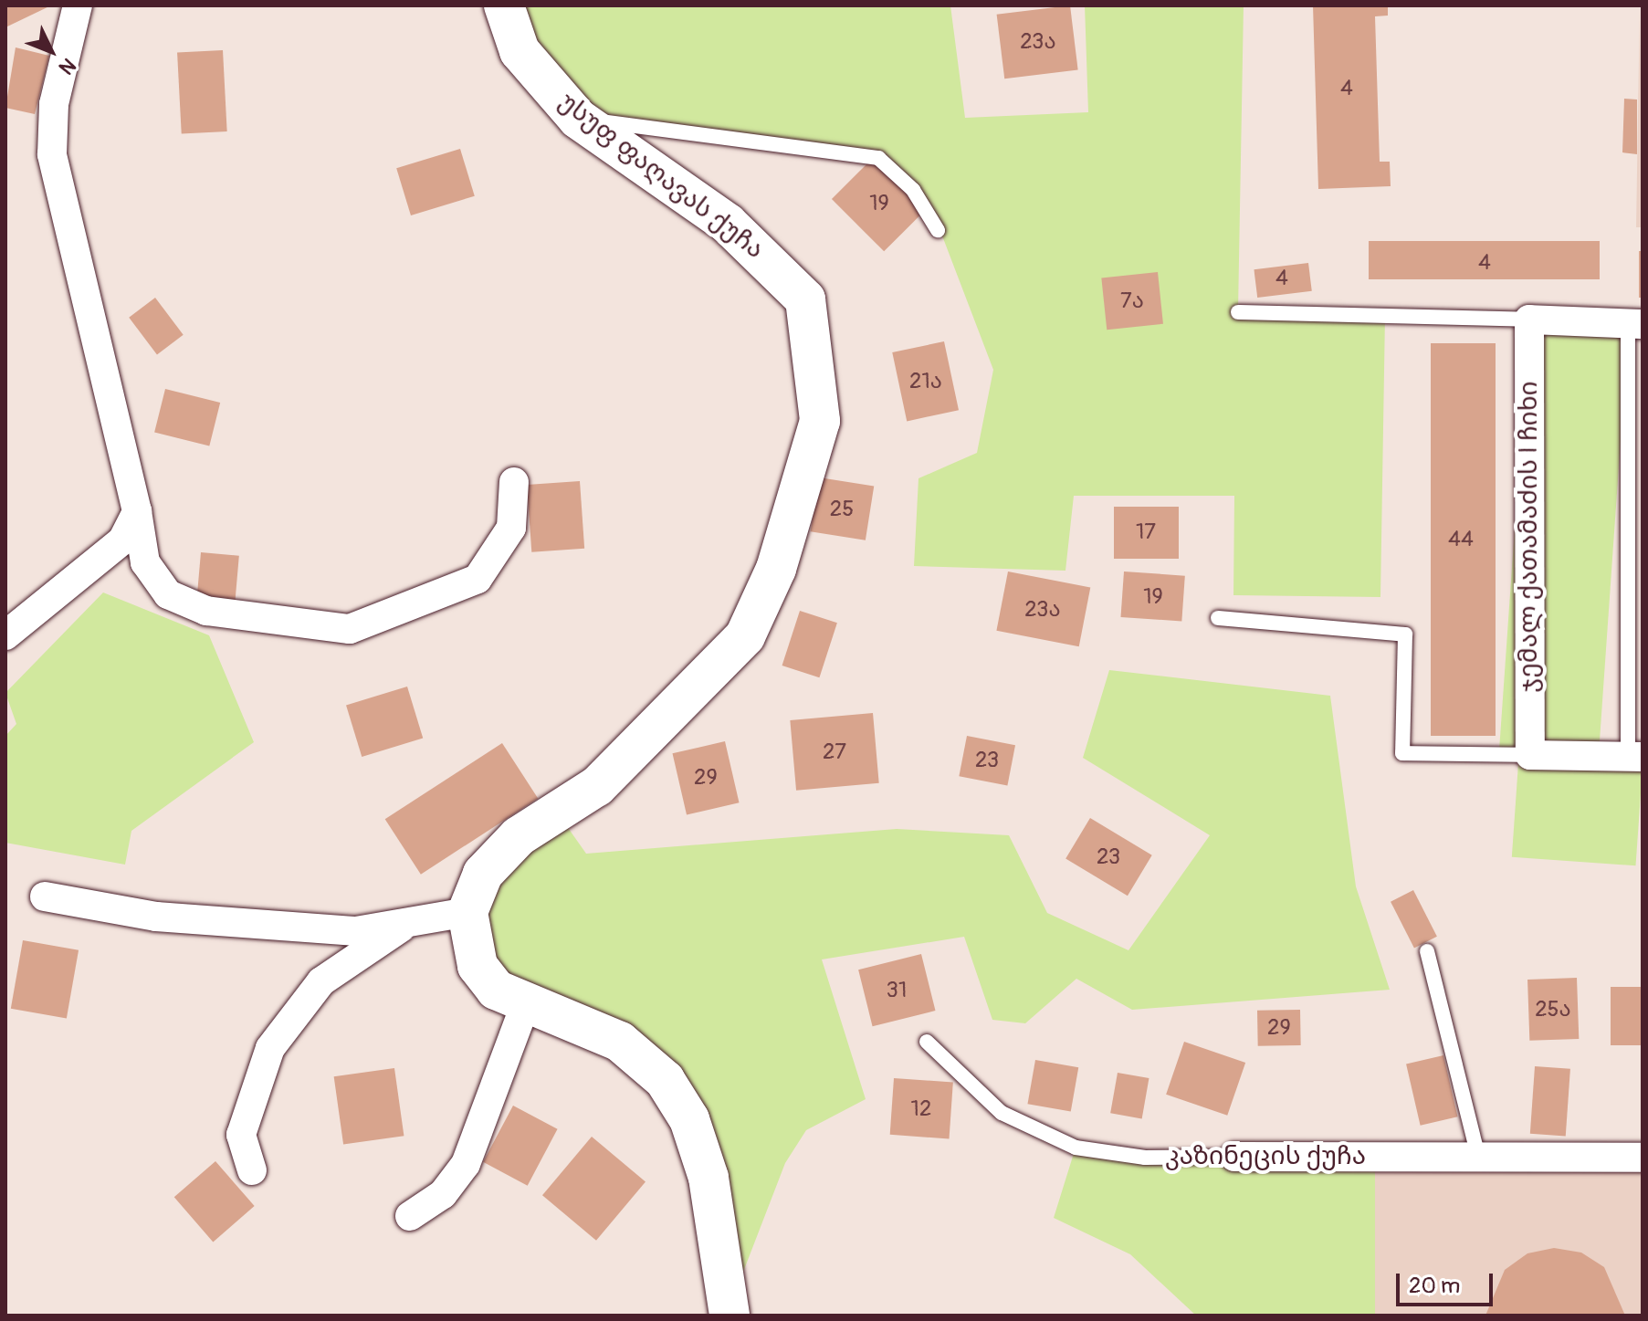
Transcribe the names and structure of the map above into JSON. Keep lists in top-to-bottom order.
{
  "streets": {
    "street": ["უსუფ ფაღავას ქუჩა", "ჯემალ ქათამაძის I ჩიხი", "კაზინეცის ქუჩა"]
  },
  "house_numbers": [
    "23ა",
    "4",
    "19",
    "4",
    "4",
    "7ა",
    "21ა",
    "25",
    "17",
    "44",
    "19",
    "23ა",
    "27",
    "23",
    "29",
    "23",
    "31",
    "25ა",
    "29",
    "12"
  ],
  "scale_bar": "20 m",
  "north": "bottom right"
}
